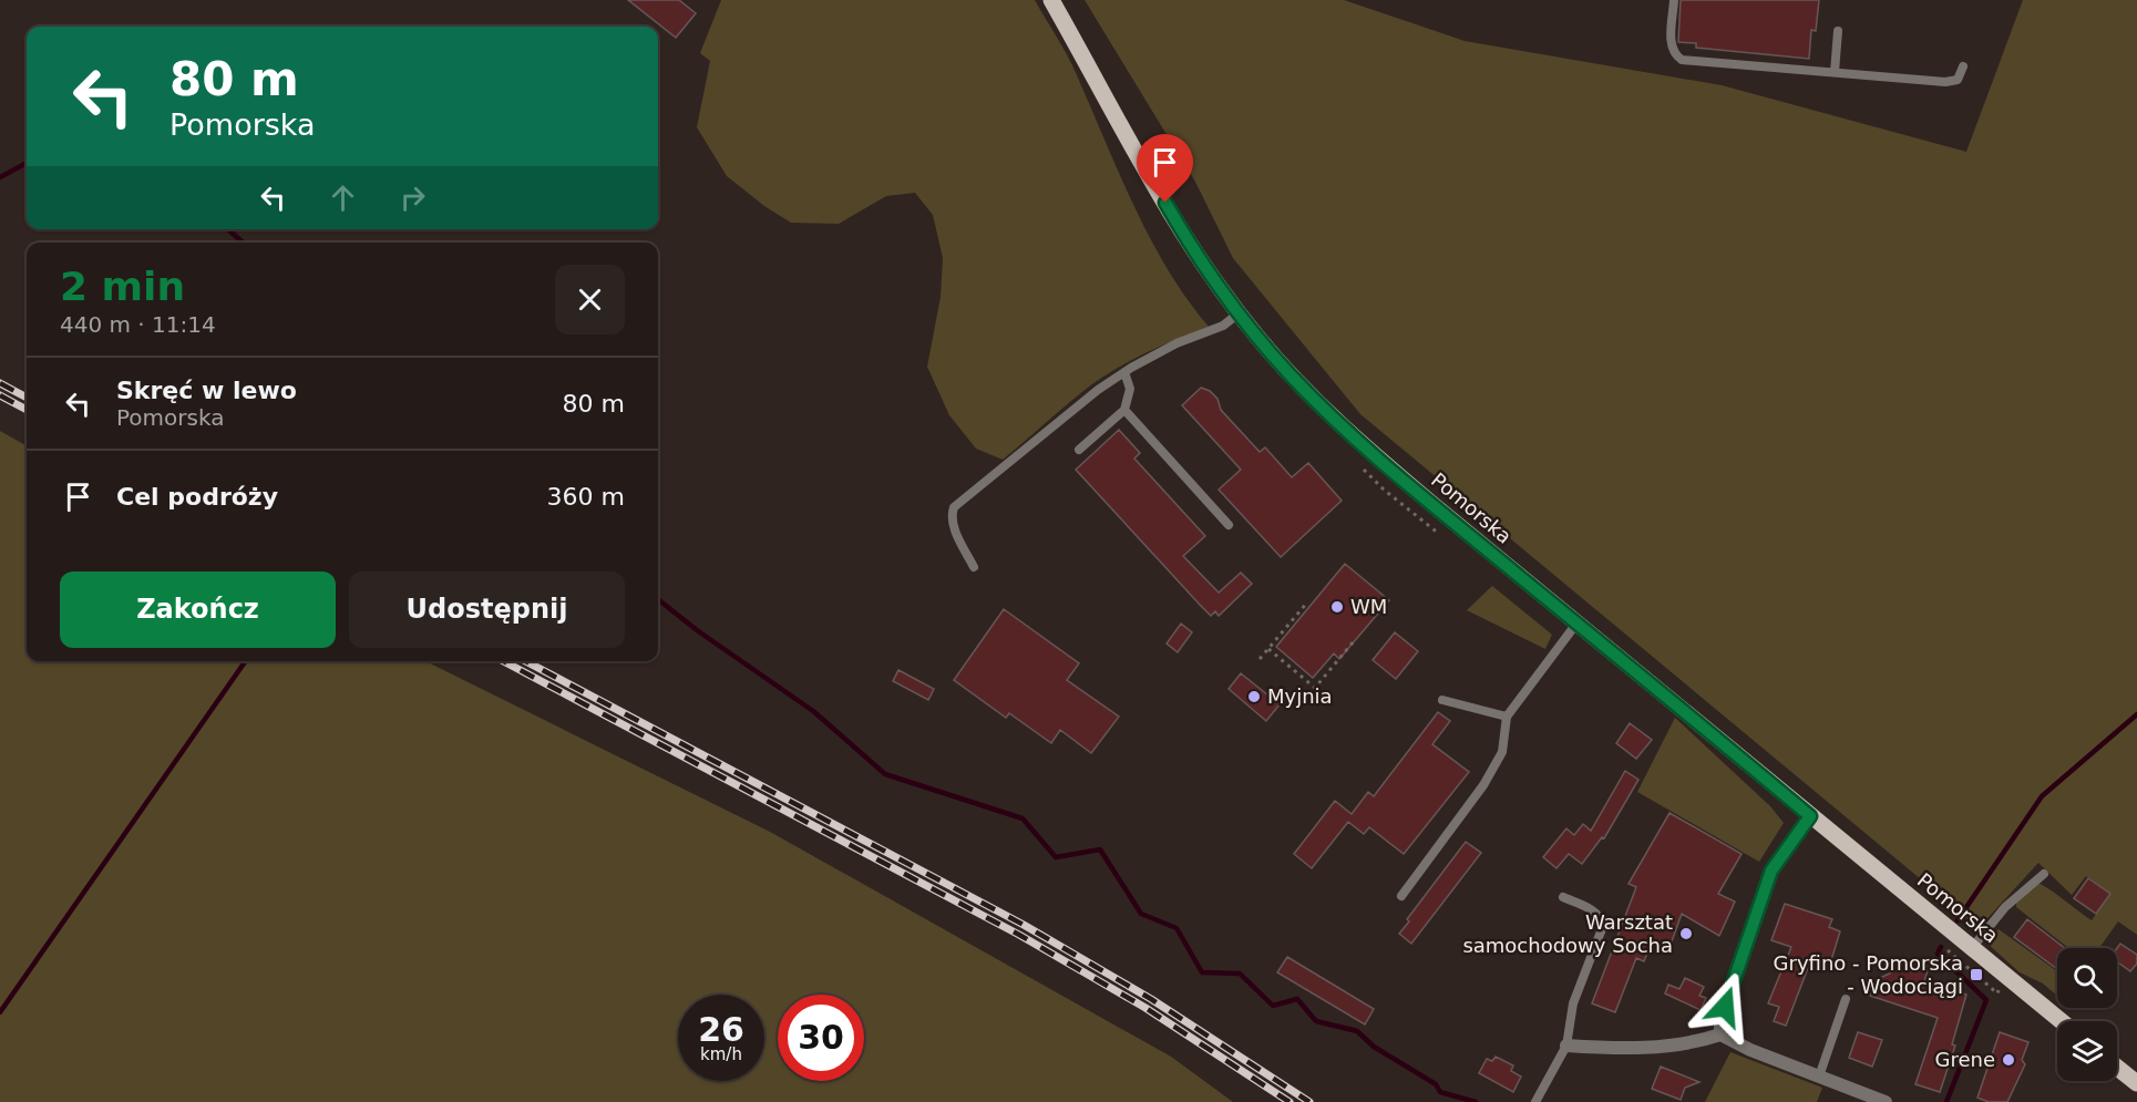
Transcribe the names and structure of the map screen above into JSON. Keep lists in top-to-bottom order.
{
  "streets": {
    "main road": ["Pomorska"]
  },
  "places": {
    "other": [
      "WM",
      "Myjnia",
      "Warsztat samochodowy Socha",
      "Grene"
    ],
    "transit": ["Gryfino - Pomorska - Wodociągi"]
  },
  "page": {
    "turn": ["80 m", "Pomorska"],
    "heading": ["2 min", "440 m · 11:14"],
    "list": [
      {
        "name": "Skręć w lewo",
        "note": "Pomorska",
        "value": "80 m"
      },
      {
        "name": "Cel podróży",
        "value": "360 m"
      }
    ],
    "buttons": ["Zakończ", "Udostępnij"],
    "speed": "26 km/h",
    "limit": "30"
  }
}
